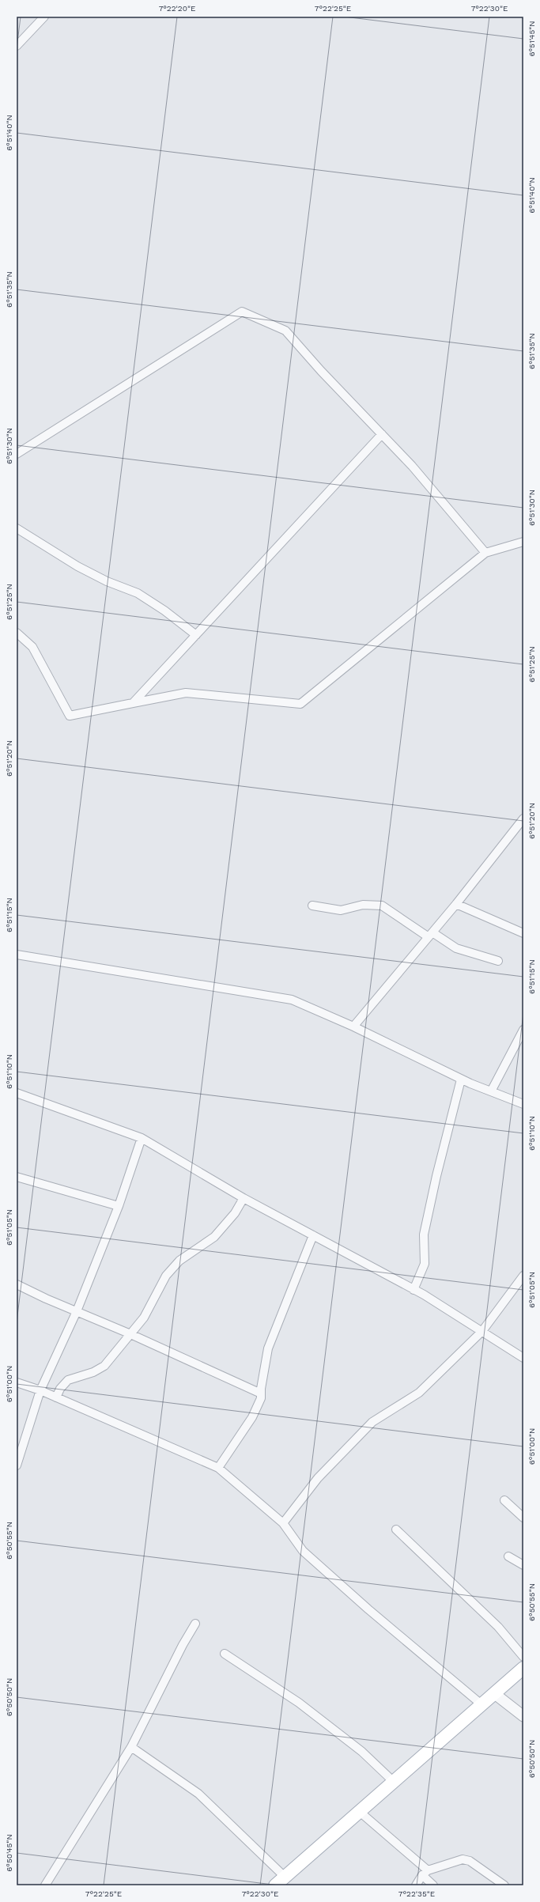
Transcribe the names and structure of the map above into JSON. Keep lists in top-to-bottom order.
{
  "coordinates": [
    "7°22'20\"E",
    "7°22'25\"E",
    "7°22'30\"E",
    "6°51'45\"N",
    "6°51'40\"N",
    "6°51'35\"N",
    "6°51'30\"N",
    "6°51'25\"N",
    "6°51'20\"N",
    "6°51'15\"N",
    "6°51'10\"N",
    "6°51'05\"N",
    "6°51'00\"N",
    "6°50'55\"N",
    "6°50'50\"N",
    "6°50'45\"N",
    "7°22'35\"E"
  ]
}
